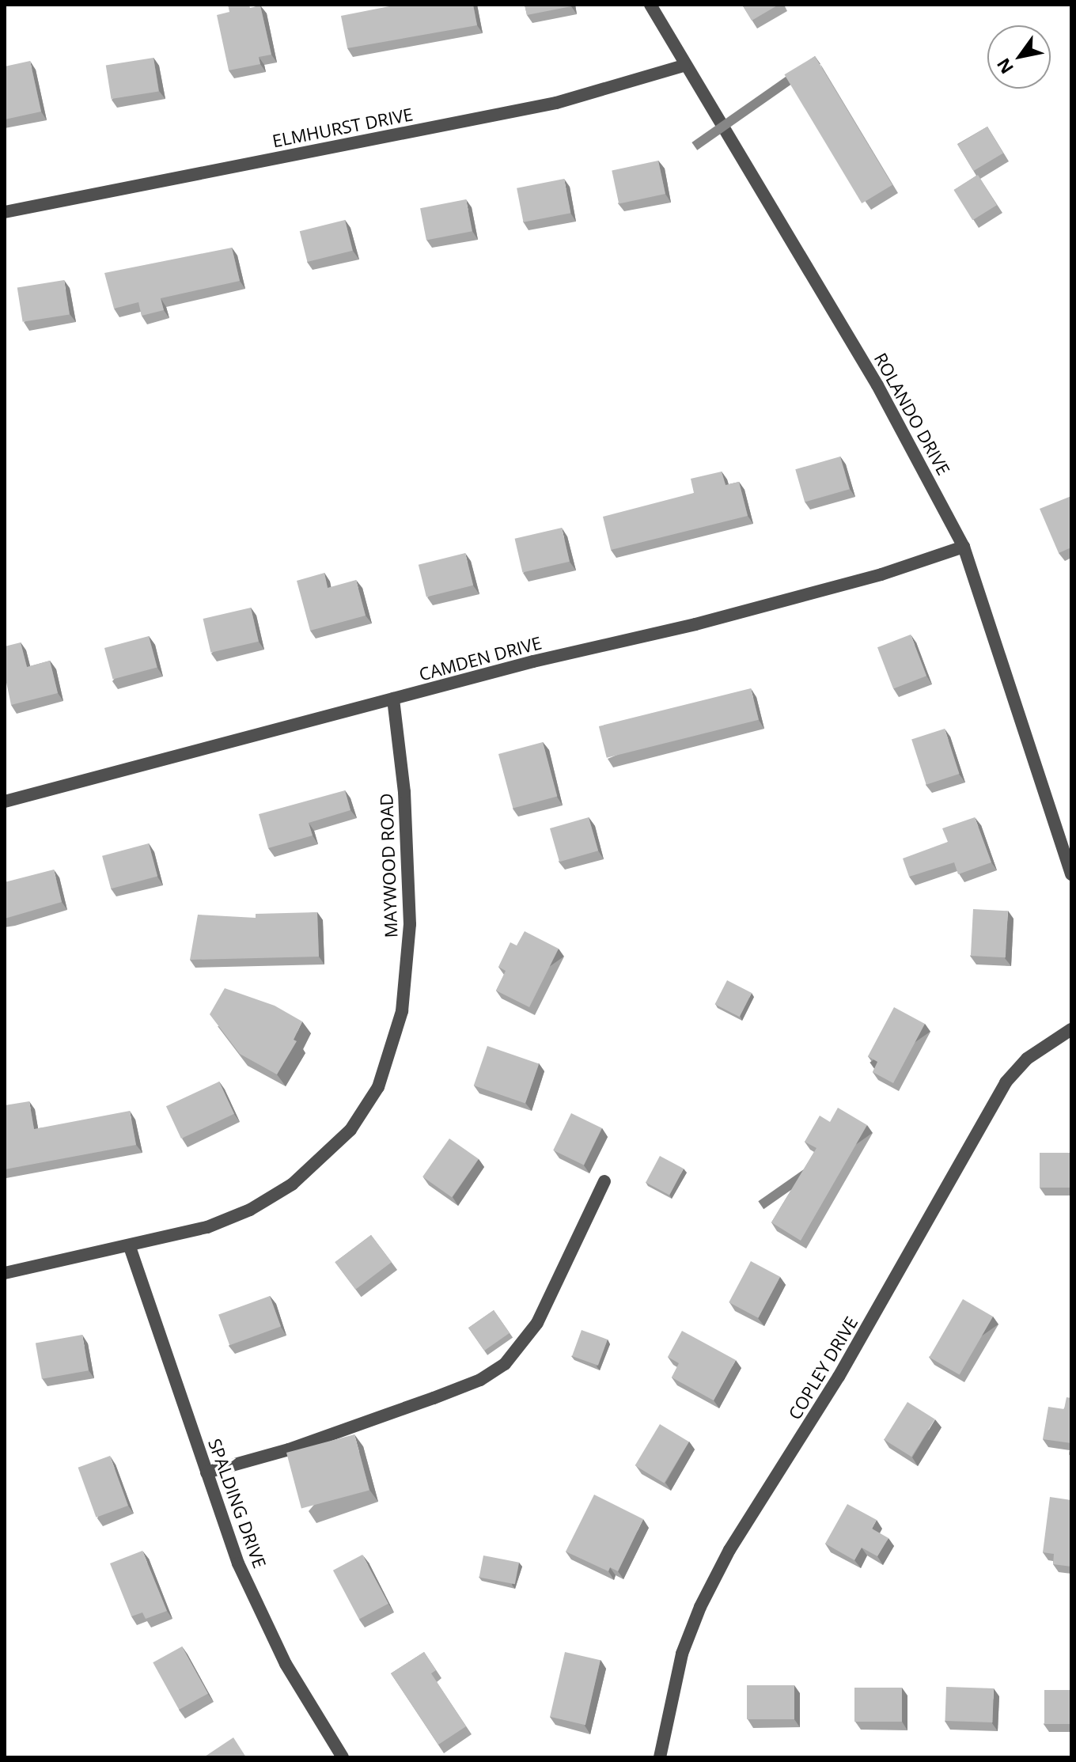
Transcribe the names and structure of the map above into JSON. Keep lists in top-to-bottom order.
{
  "streets": {
    "street": [
      "ELMHURST DRIVE",
      "ROLANDO DRIVE",
      "CAMDEN DRIVE",
      "MAYWOOD ROAD",
      "COPLEY DRIVE",
      "SPALDING DRIVE"
    ]
  },
  "crossings": [
    ["ELMHURST DRIVE", "ROLANDO DRIVE"],
    ["ROLANDO DRIVE", "CAMDEN DRIVE"],
    ["CAMDEN DRIVE", "MAYWOOD ROAD"],
    ["MAYWOOD ROAD", "SPALDING DRIVE"]
  ],
  "north": "bottom left"
}
